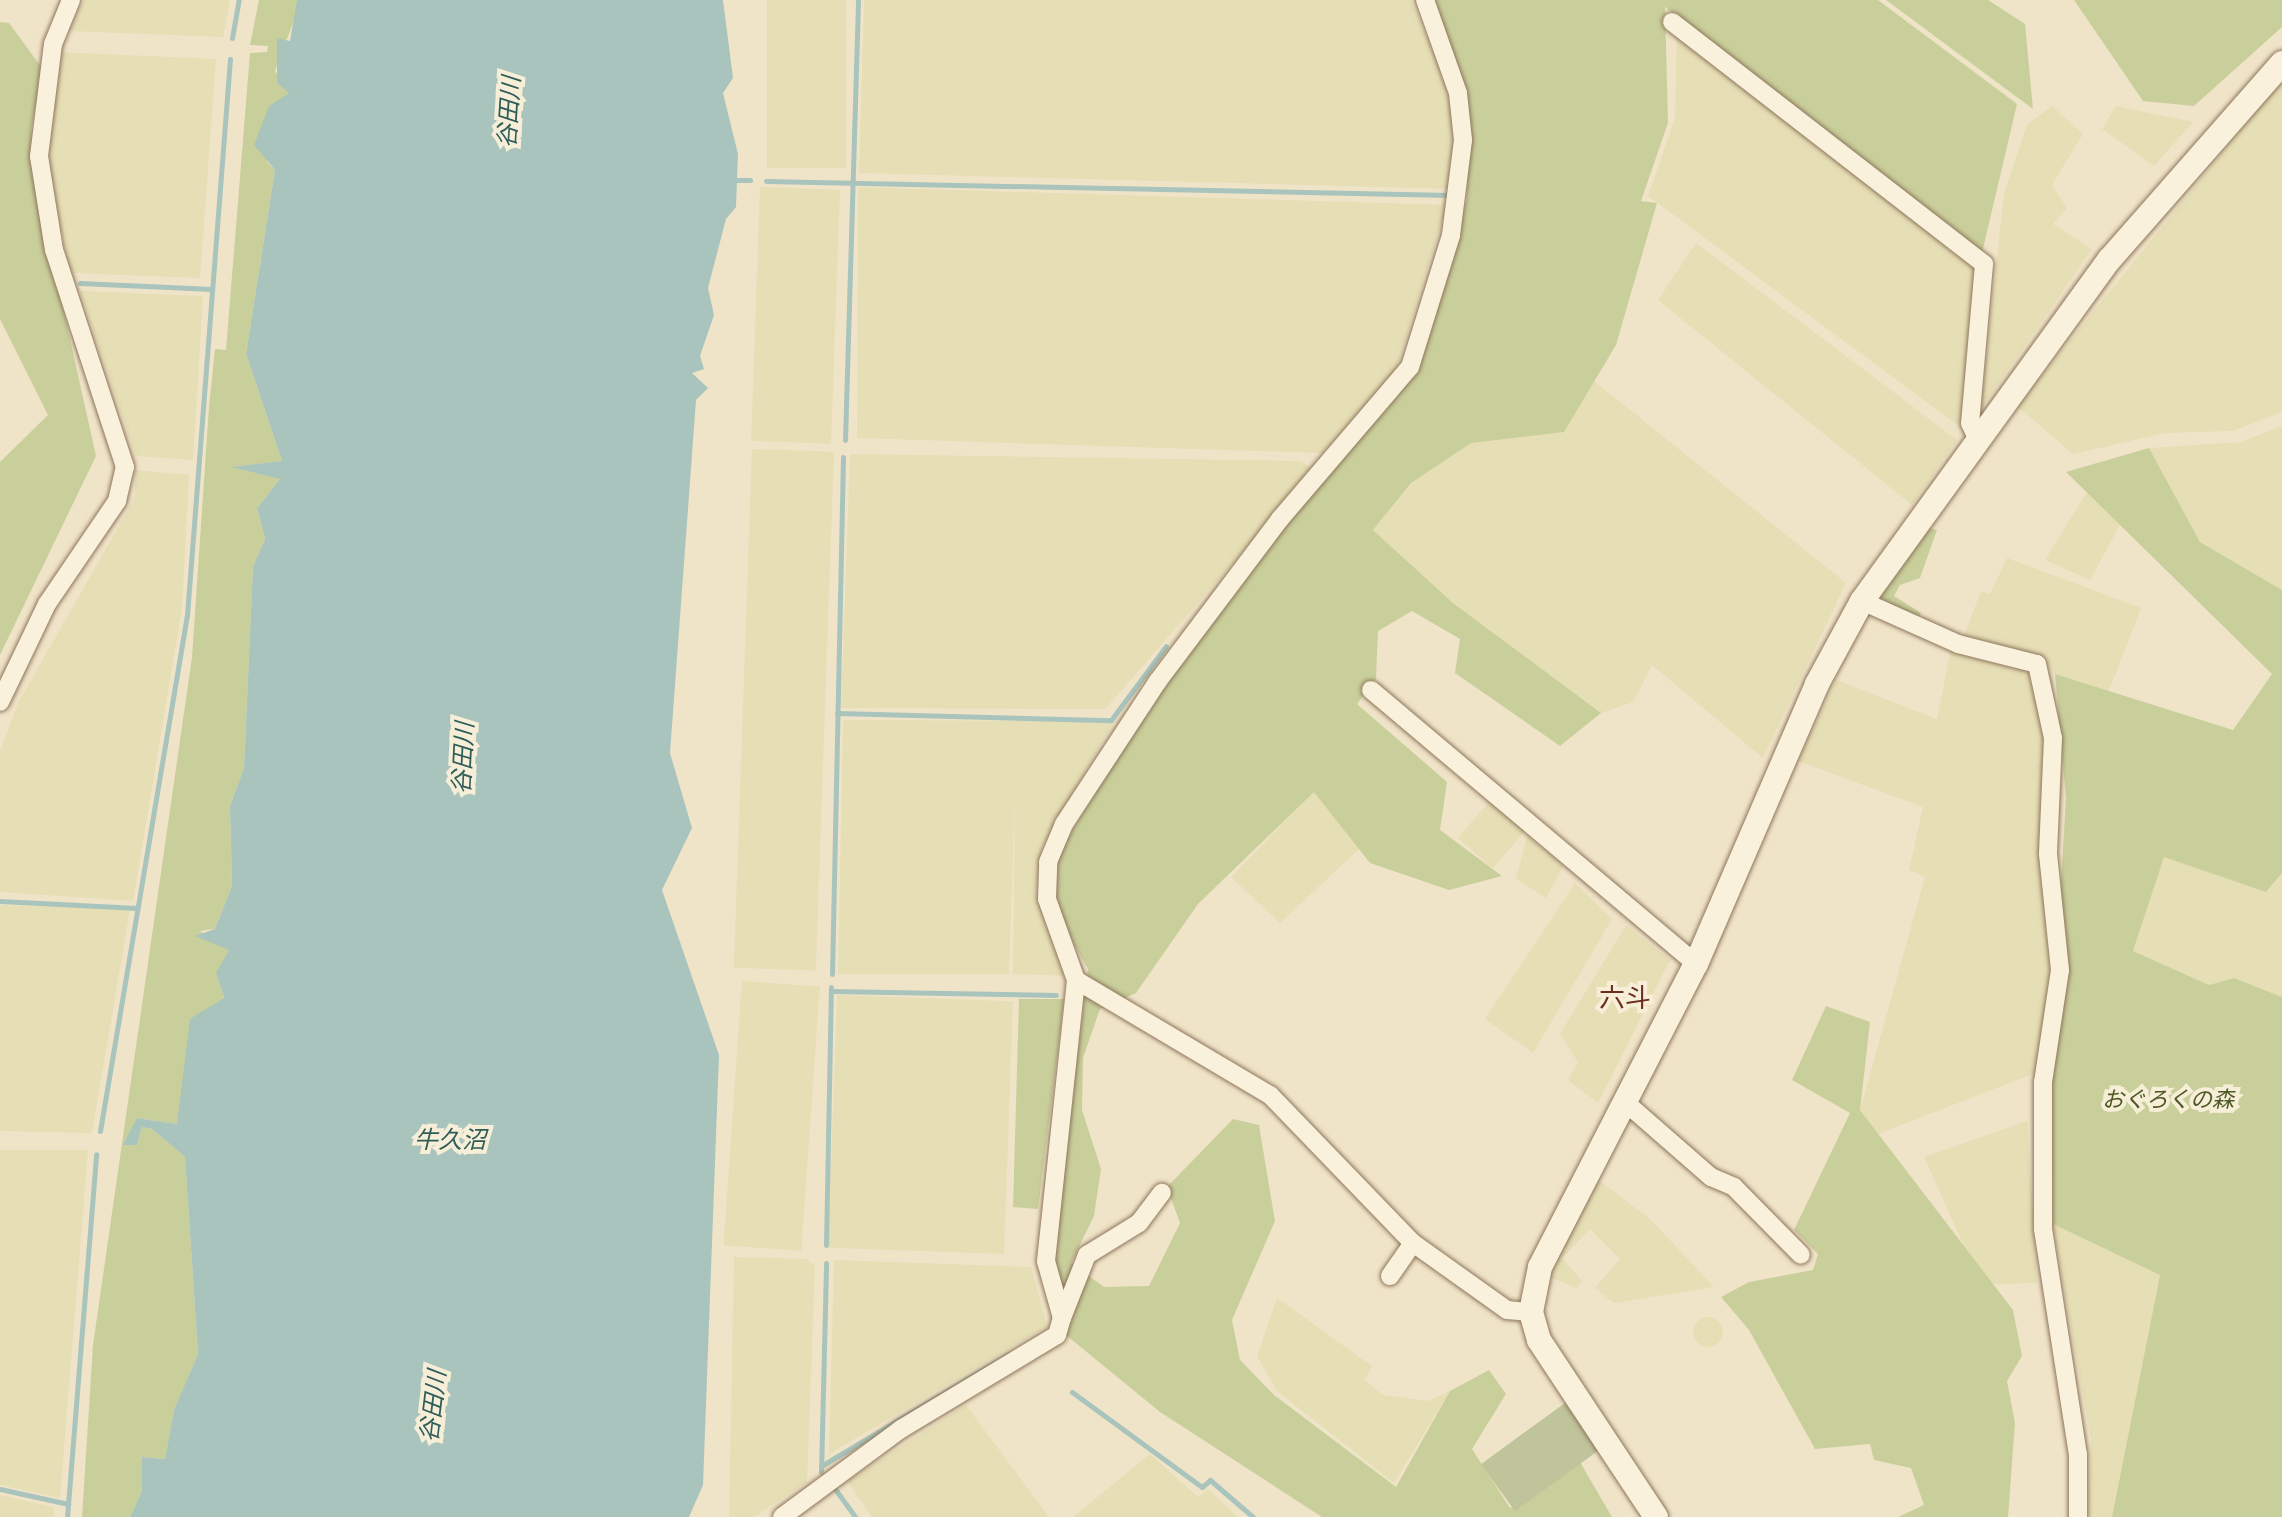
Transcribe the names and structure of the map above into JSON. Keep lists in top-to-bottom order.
{
  "districts": ["六斗"],
  "water": ["谷田川", "牛久沼"],
  "parks": ["おぐろくの森"]
}
